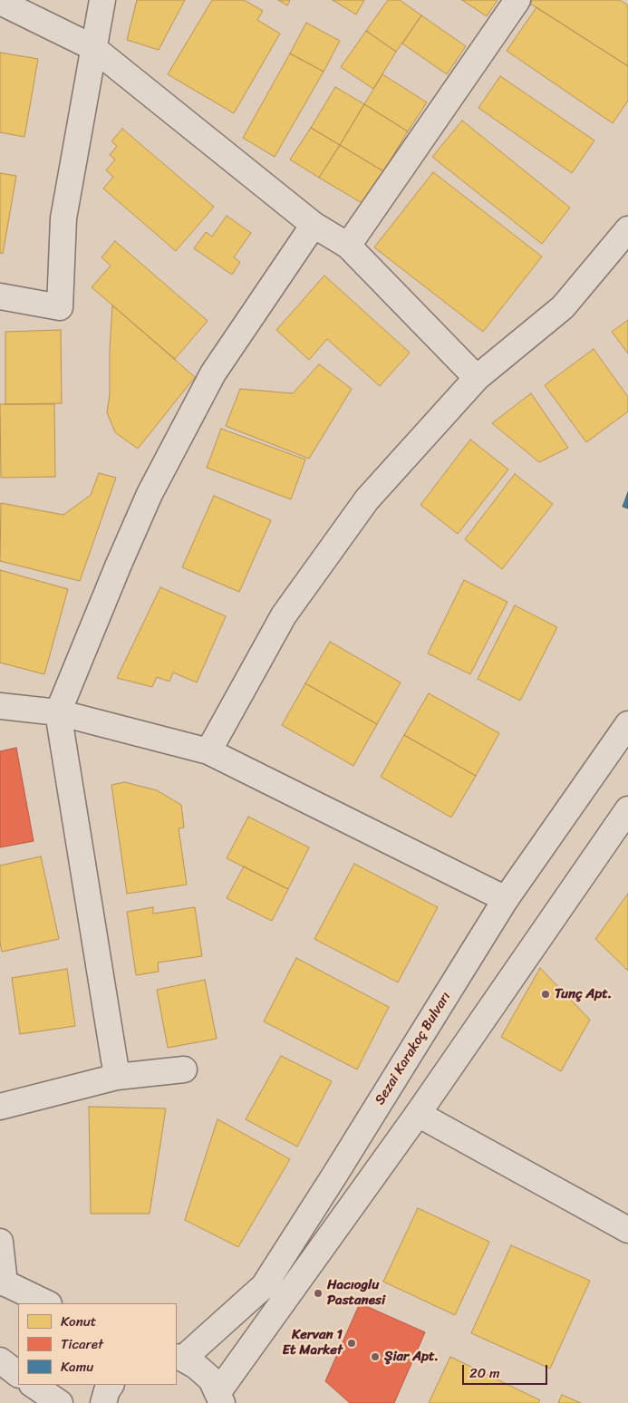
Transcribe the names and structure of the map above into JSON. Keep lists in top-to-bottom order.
{
  "streets": {
    "street": ["Sezai Karakoç Bulvarı"]
  },
  "places": [
    "Tunç Apt.",
    "Hacıoglu Pastanesi",
    "Kervan 1 Et Market",
    "Şiar Apt."
  ],
  "legend": ["Konut", "Ticaret", "Kamu"],
  "scale_bar": "20 m"
}
